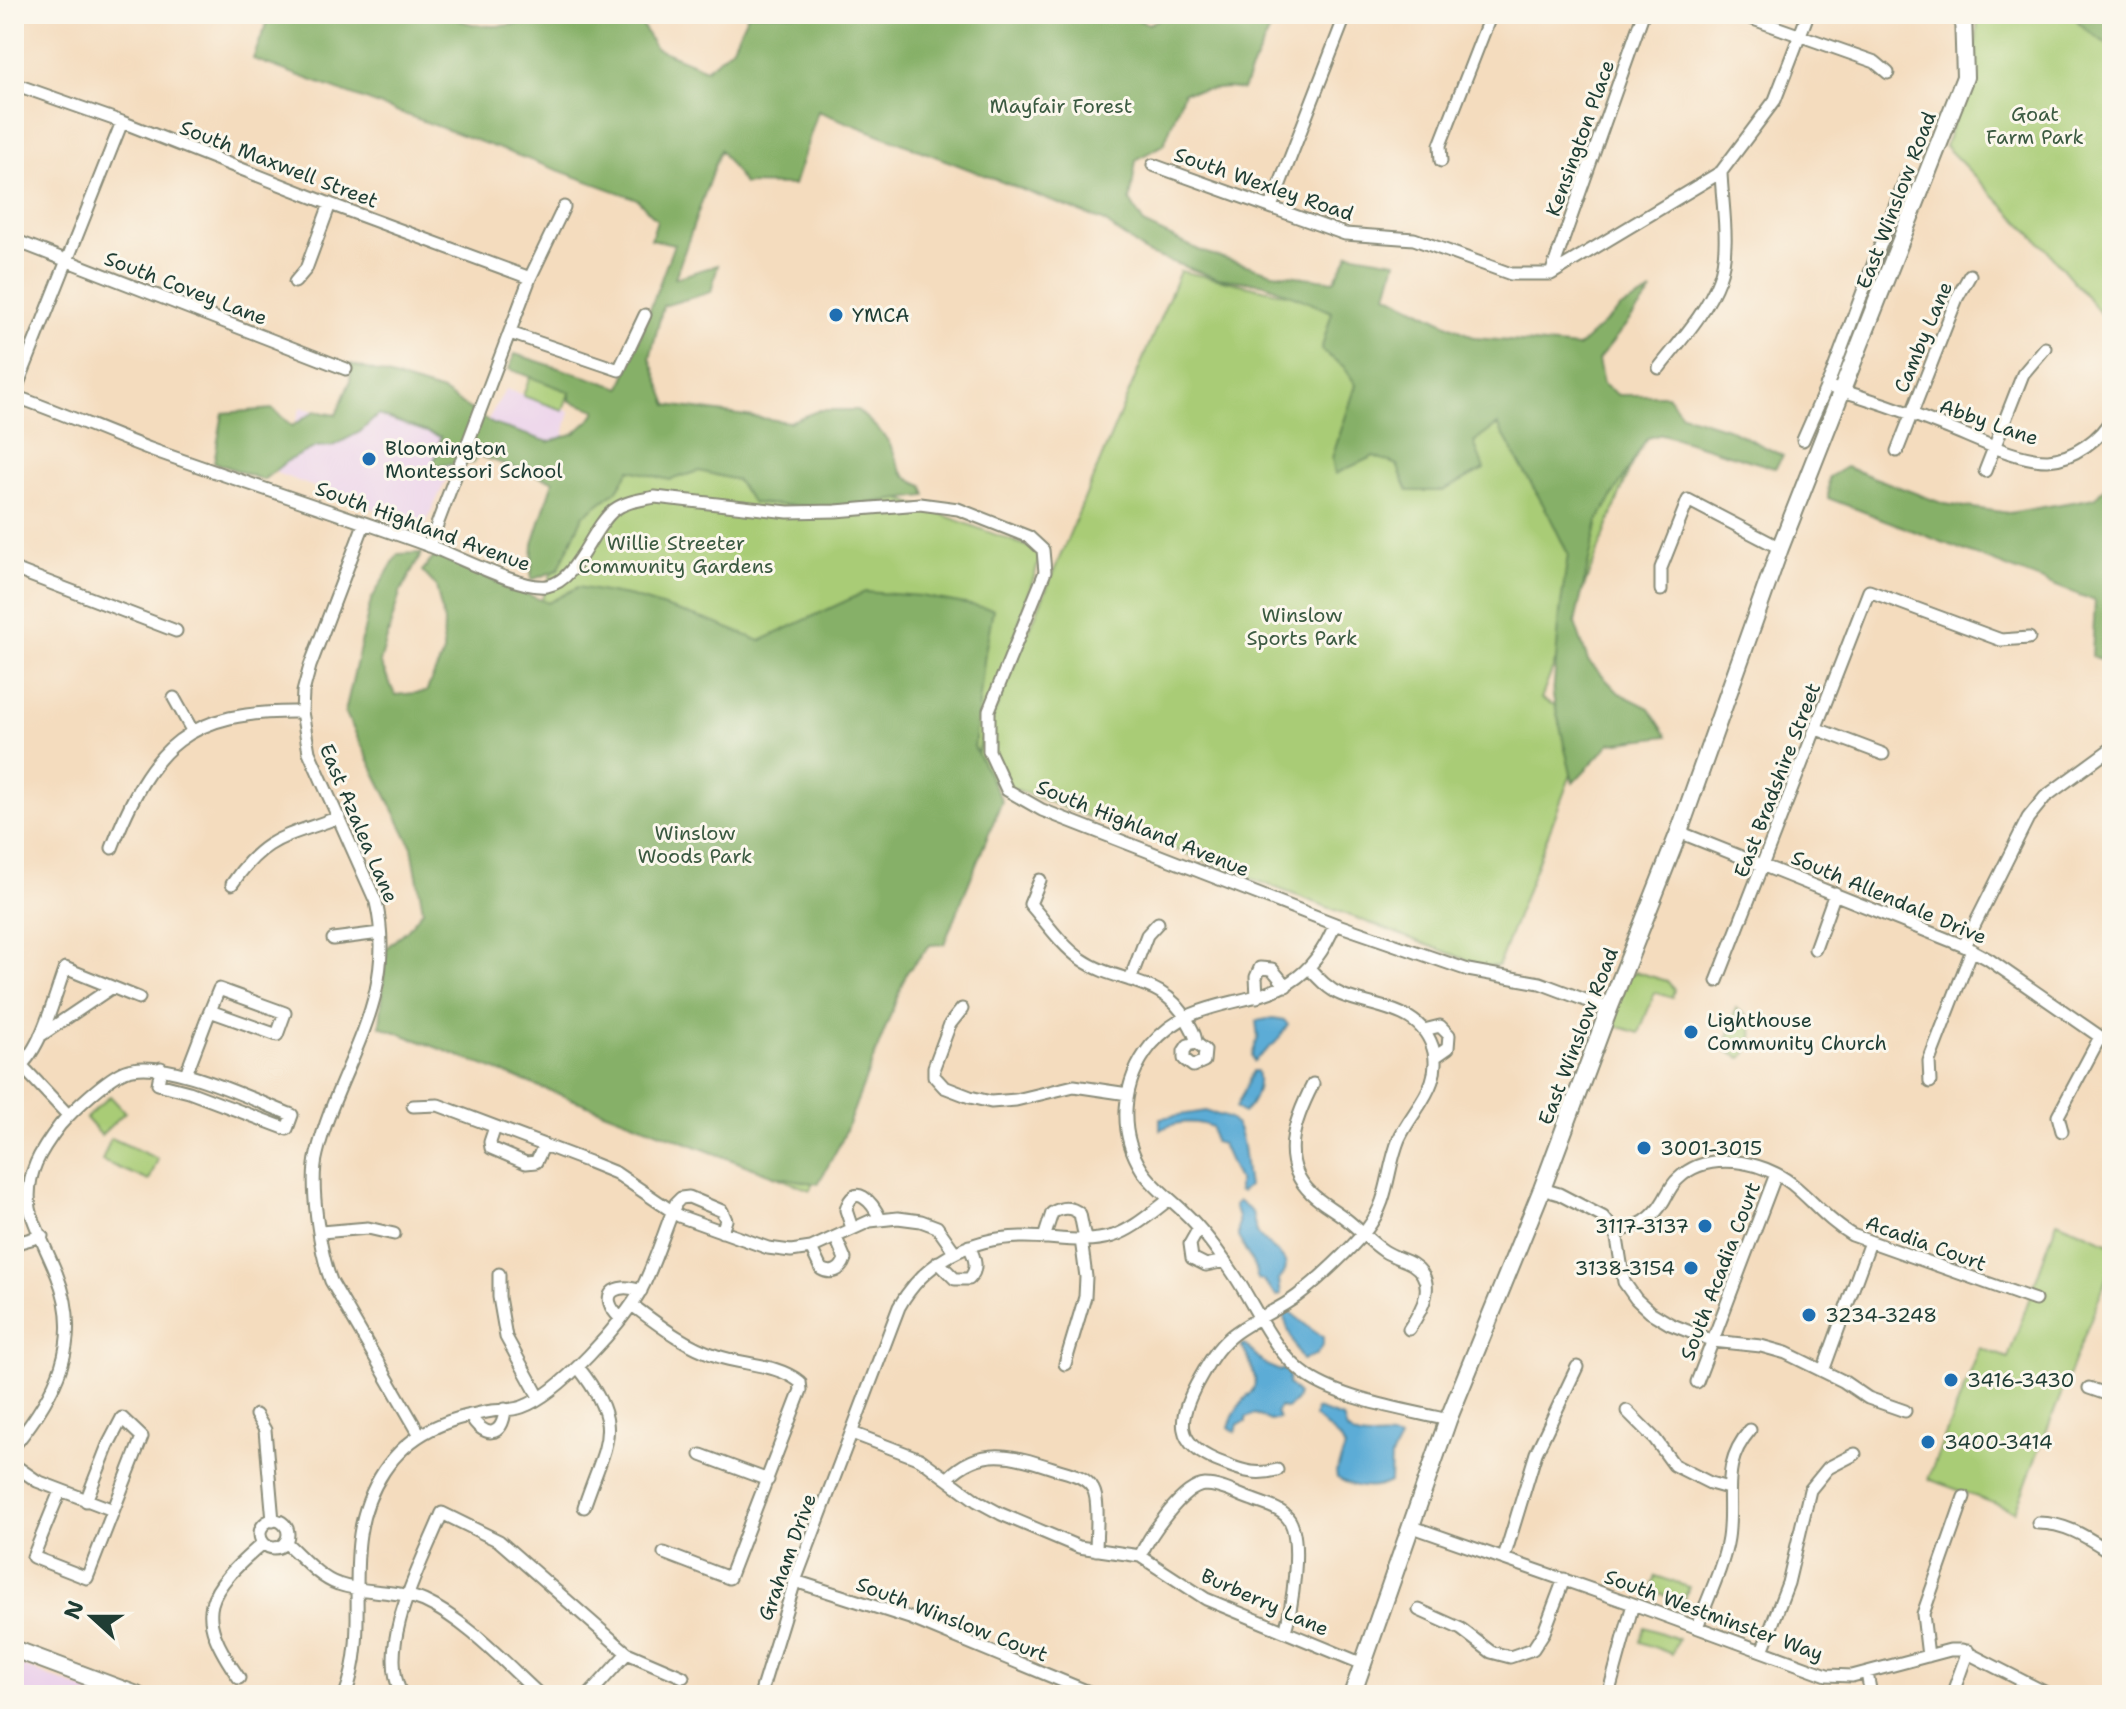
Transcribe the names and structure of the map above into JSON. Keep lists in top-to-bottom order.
{
  "streets": {
    "main road": ["East Winslow Road"],
    "street": [
      "Kensington Place",
      "South Maxwell Street",
      "South Wexley Road",
      "South Covey Lane",
      "Camby Lane",
      "Abby Lane",
      "South Highland Avenue",
      "East Bradshire Street",
      "East Azalea Lane",
      "South Allendale Drive",
      "Acadia Court",
      "South Acadia Court",
      "Graham Drive",
      "Burberry Lane",
      "South Westminster Way",
      "South Winslow Court"
    ]
  },
  "crossings": [
    ["Kensington Place", "South Wexley Road"],
    ["East Winslow Road", "Abby Lane"],
    ["East Winslow Road", "South Highland Avenue"],
    ["East Winslow Road", "South Allendale Drive"],
    ["East Winslow Road", "Burberry Lane"],
    ["East Winslow Road", "South Westminster Way"],
    ["Camby Lane", "Abby Lane"],
    ["South Highland Avenue", "East Azalea Lane"],
    ["East Bradshire Street", "South Allendale Drive"],
    ["Acadia Court", "South Acadia Court"],
    ["Graham Drive", "Burberry Lane"],
    ["Graham Drive", "South Winslow Court"]
  ],
  "parks": [
    "Mayfair Forest",
    "Goat Farm Park",
    "Willie Streeter Community Gardens",
    "Winslow Sports Park",
    "Winslow Woods Park"
  ],
  "places": [
    "YMCA",
    "Bloomington Montessori School",
    "Lighthouse Community Church",
    "3001-3015",
    "3117-3137",
    "3138-3154",
    "3234-3248",
    "3416-3430",
    "3400-3414"
  ],
  "north": "left"
}
